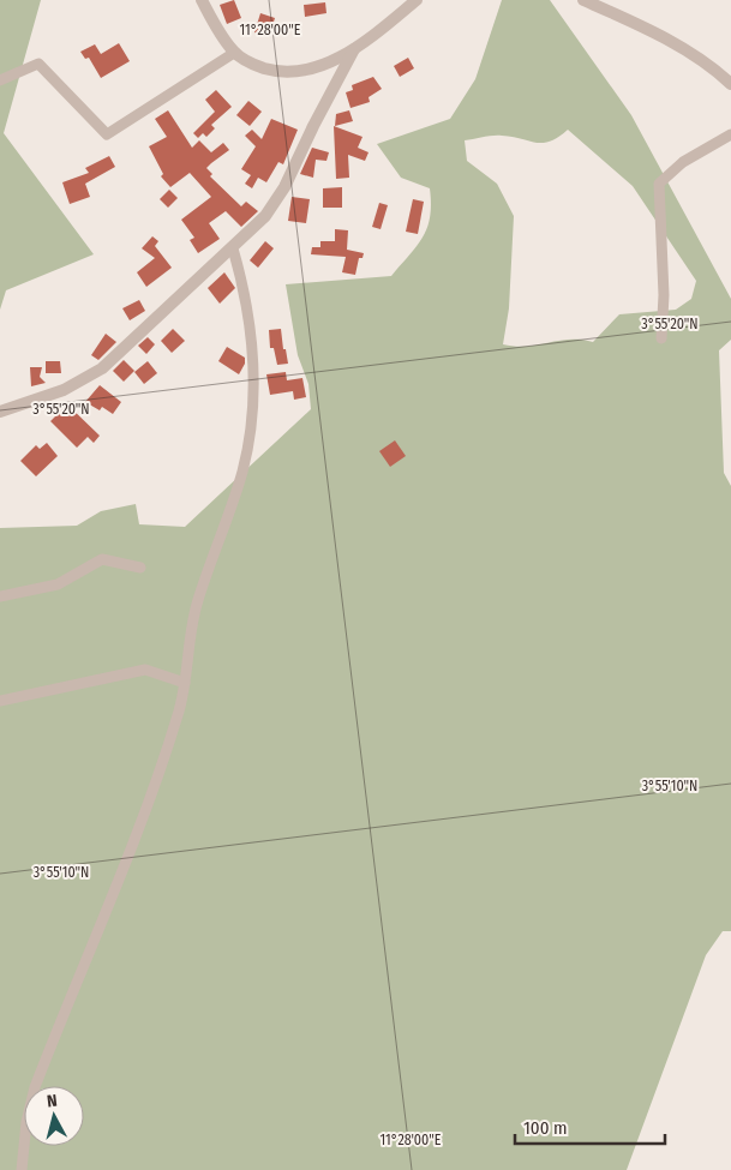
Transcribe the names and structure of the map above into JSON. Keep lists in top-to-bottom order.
{
  "scale_bar": "100 m",
  "north": "top",
  "coordinates": ["11°28'00\"E", "3°55'20\"N", "3°55'10\"N"]
}
